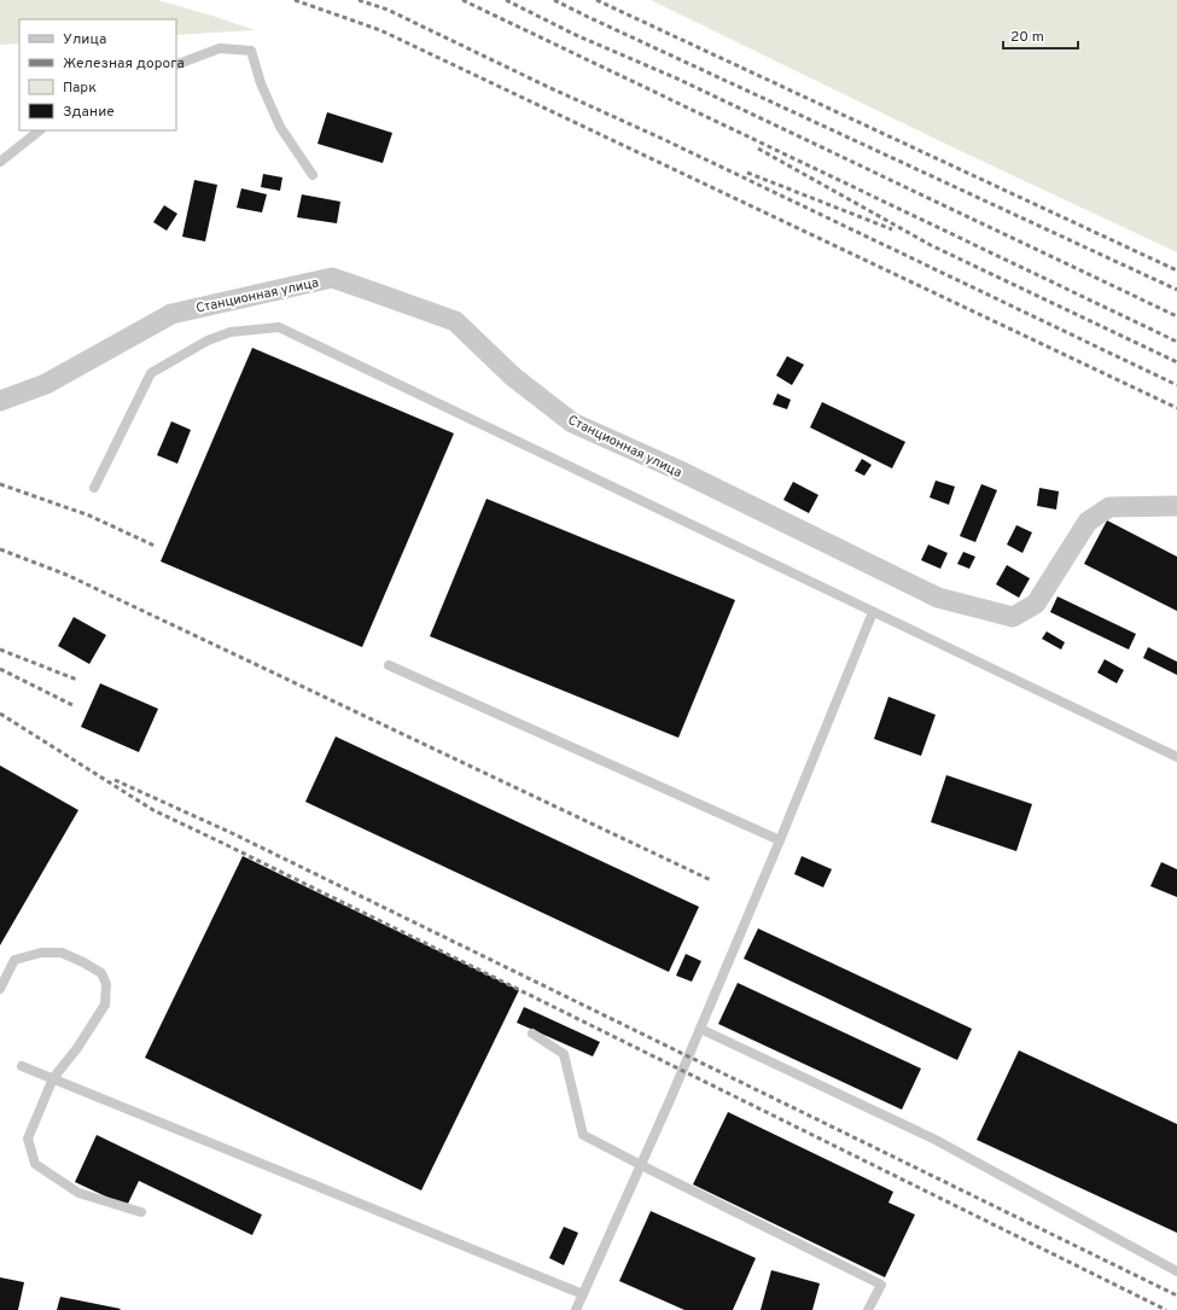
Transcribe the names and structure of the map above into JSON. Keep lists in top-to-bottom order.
{
  "streets": {
    "street": ["Станционная улица"]
  },
  "legend": [
    "Улица",
    "Железная дорога",
    "Парк",
    "Здание"
  ],
  "scale_bar": "20 m"
}
